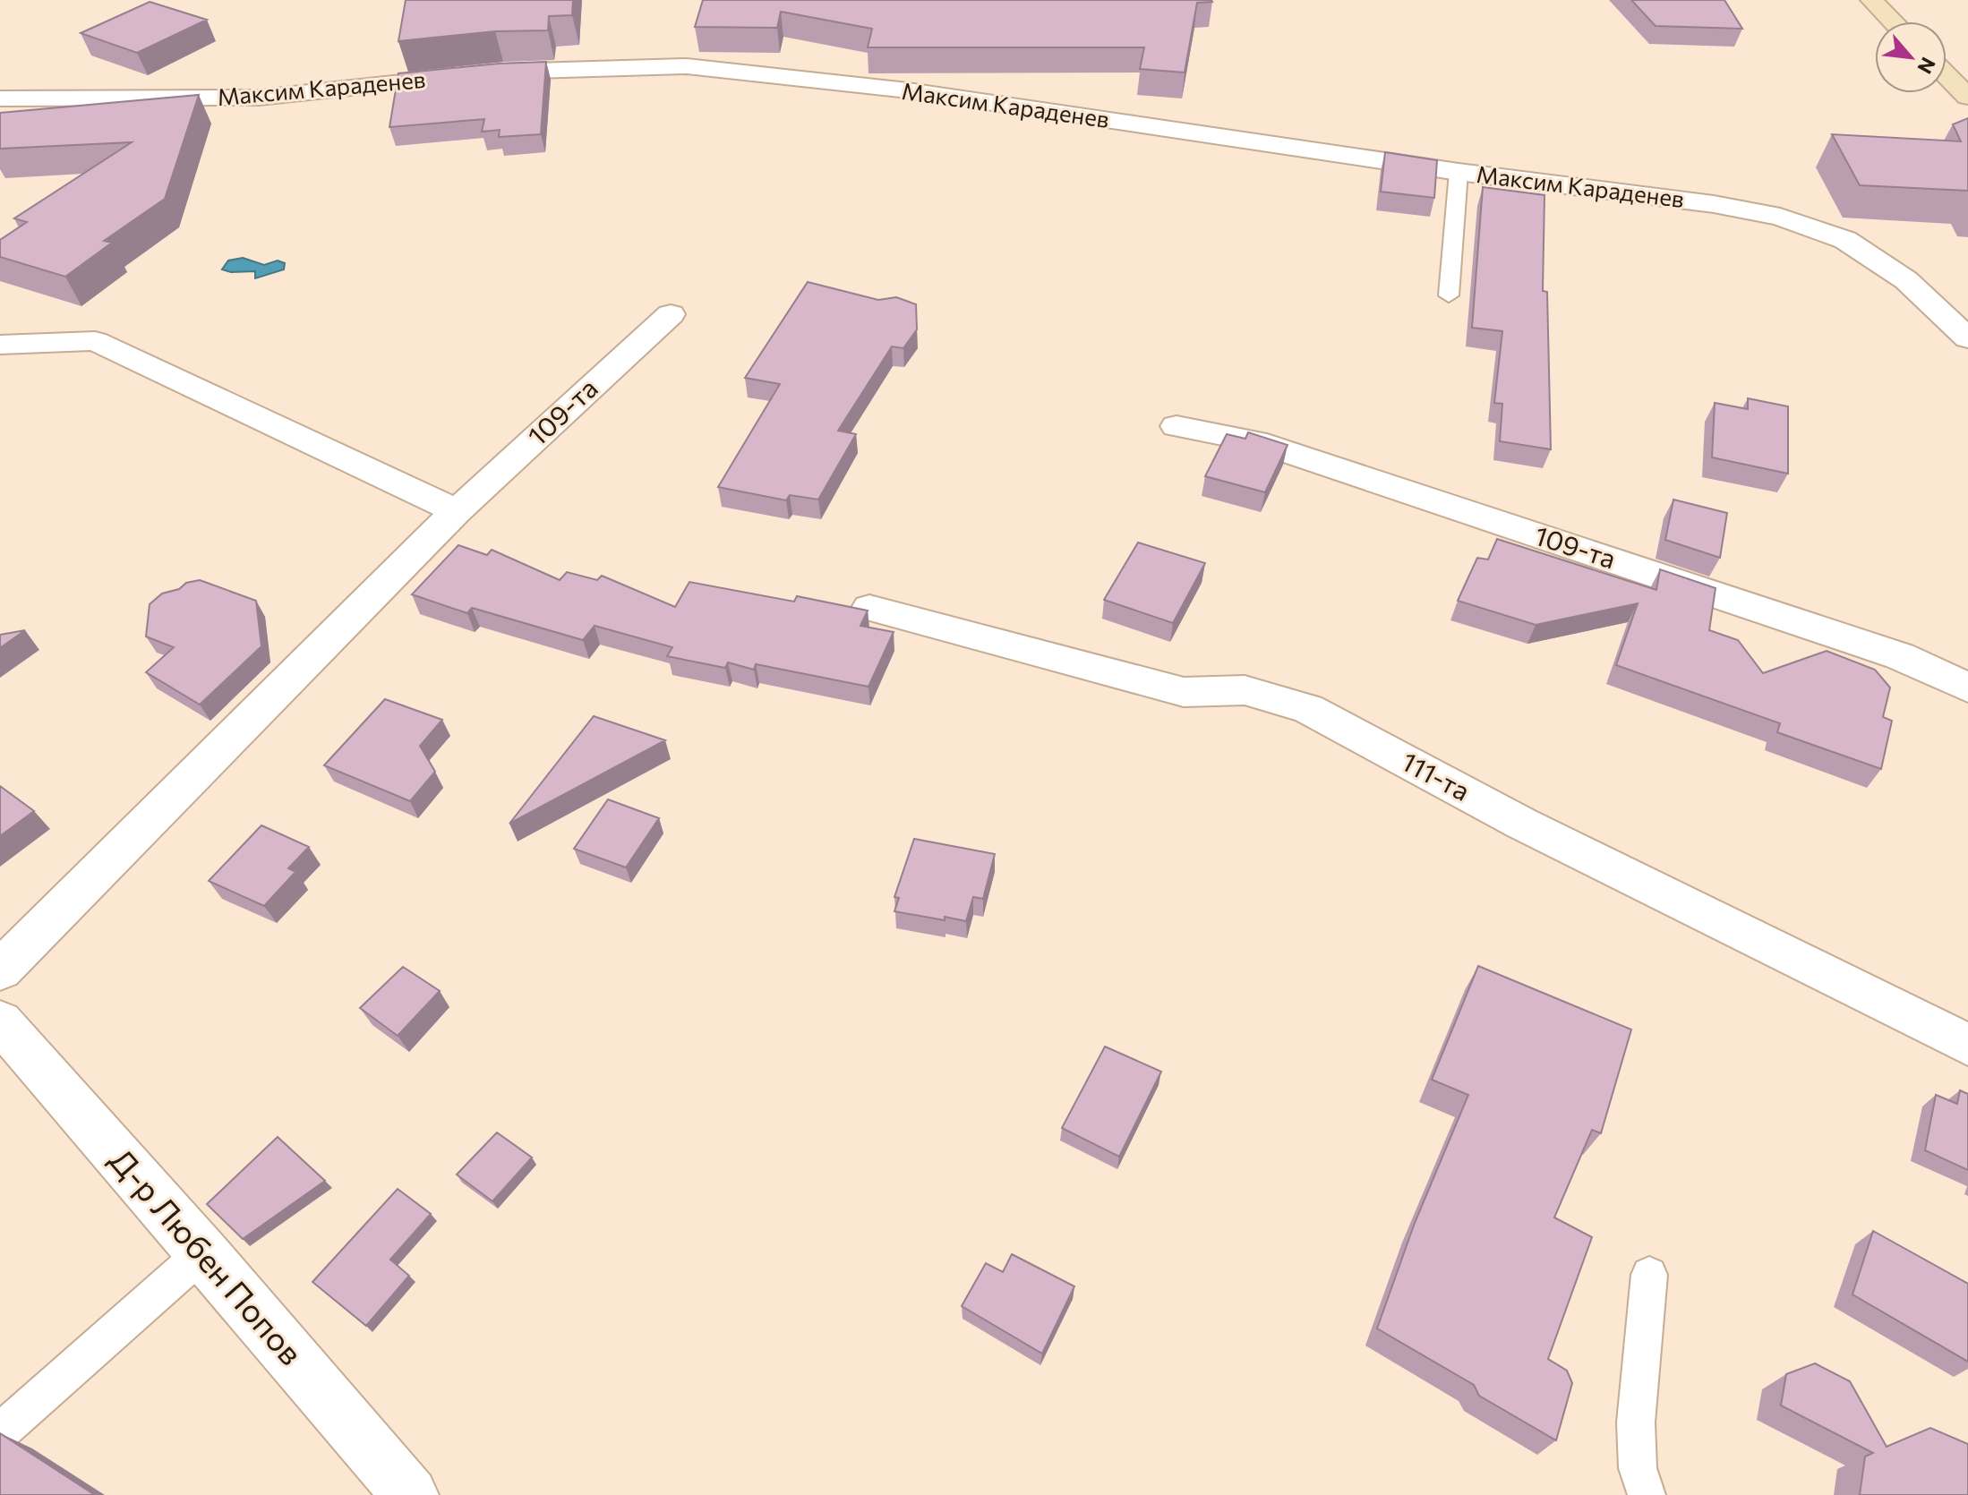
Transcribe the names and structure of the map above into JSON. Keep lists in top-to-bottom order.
{
  "streets": {
    "street": [
      "Максим Караденев",
      "109-та",
      "111-та",
      "Д-р Любен Попов"
    ]
  },
  "north": "bottom right"
}
